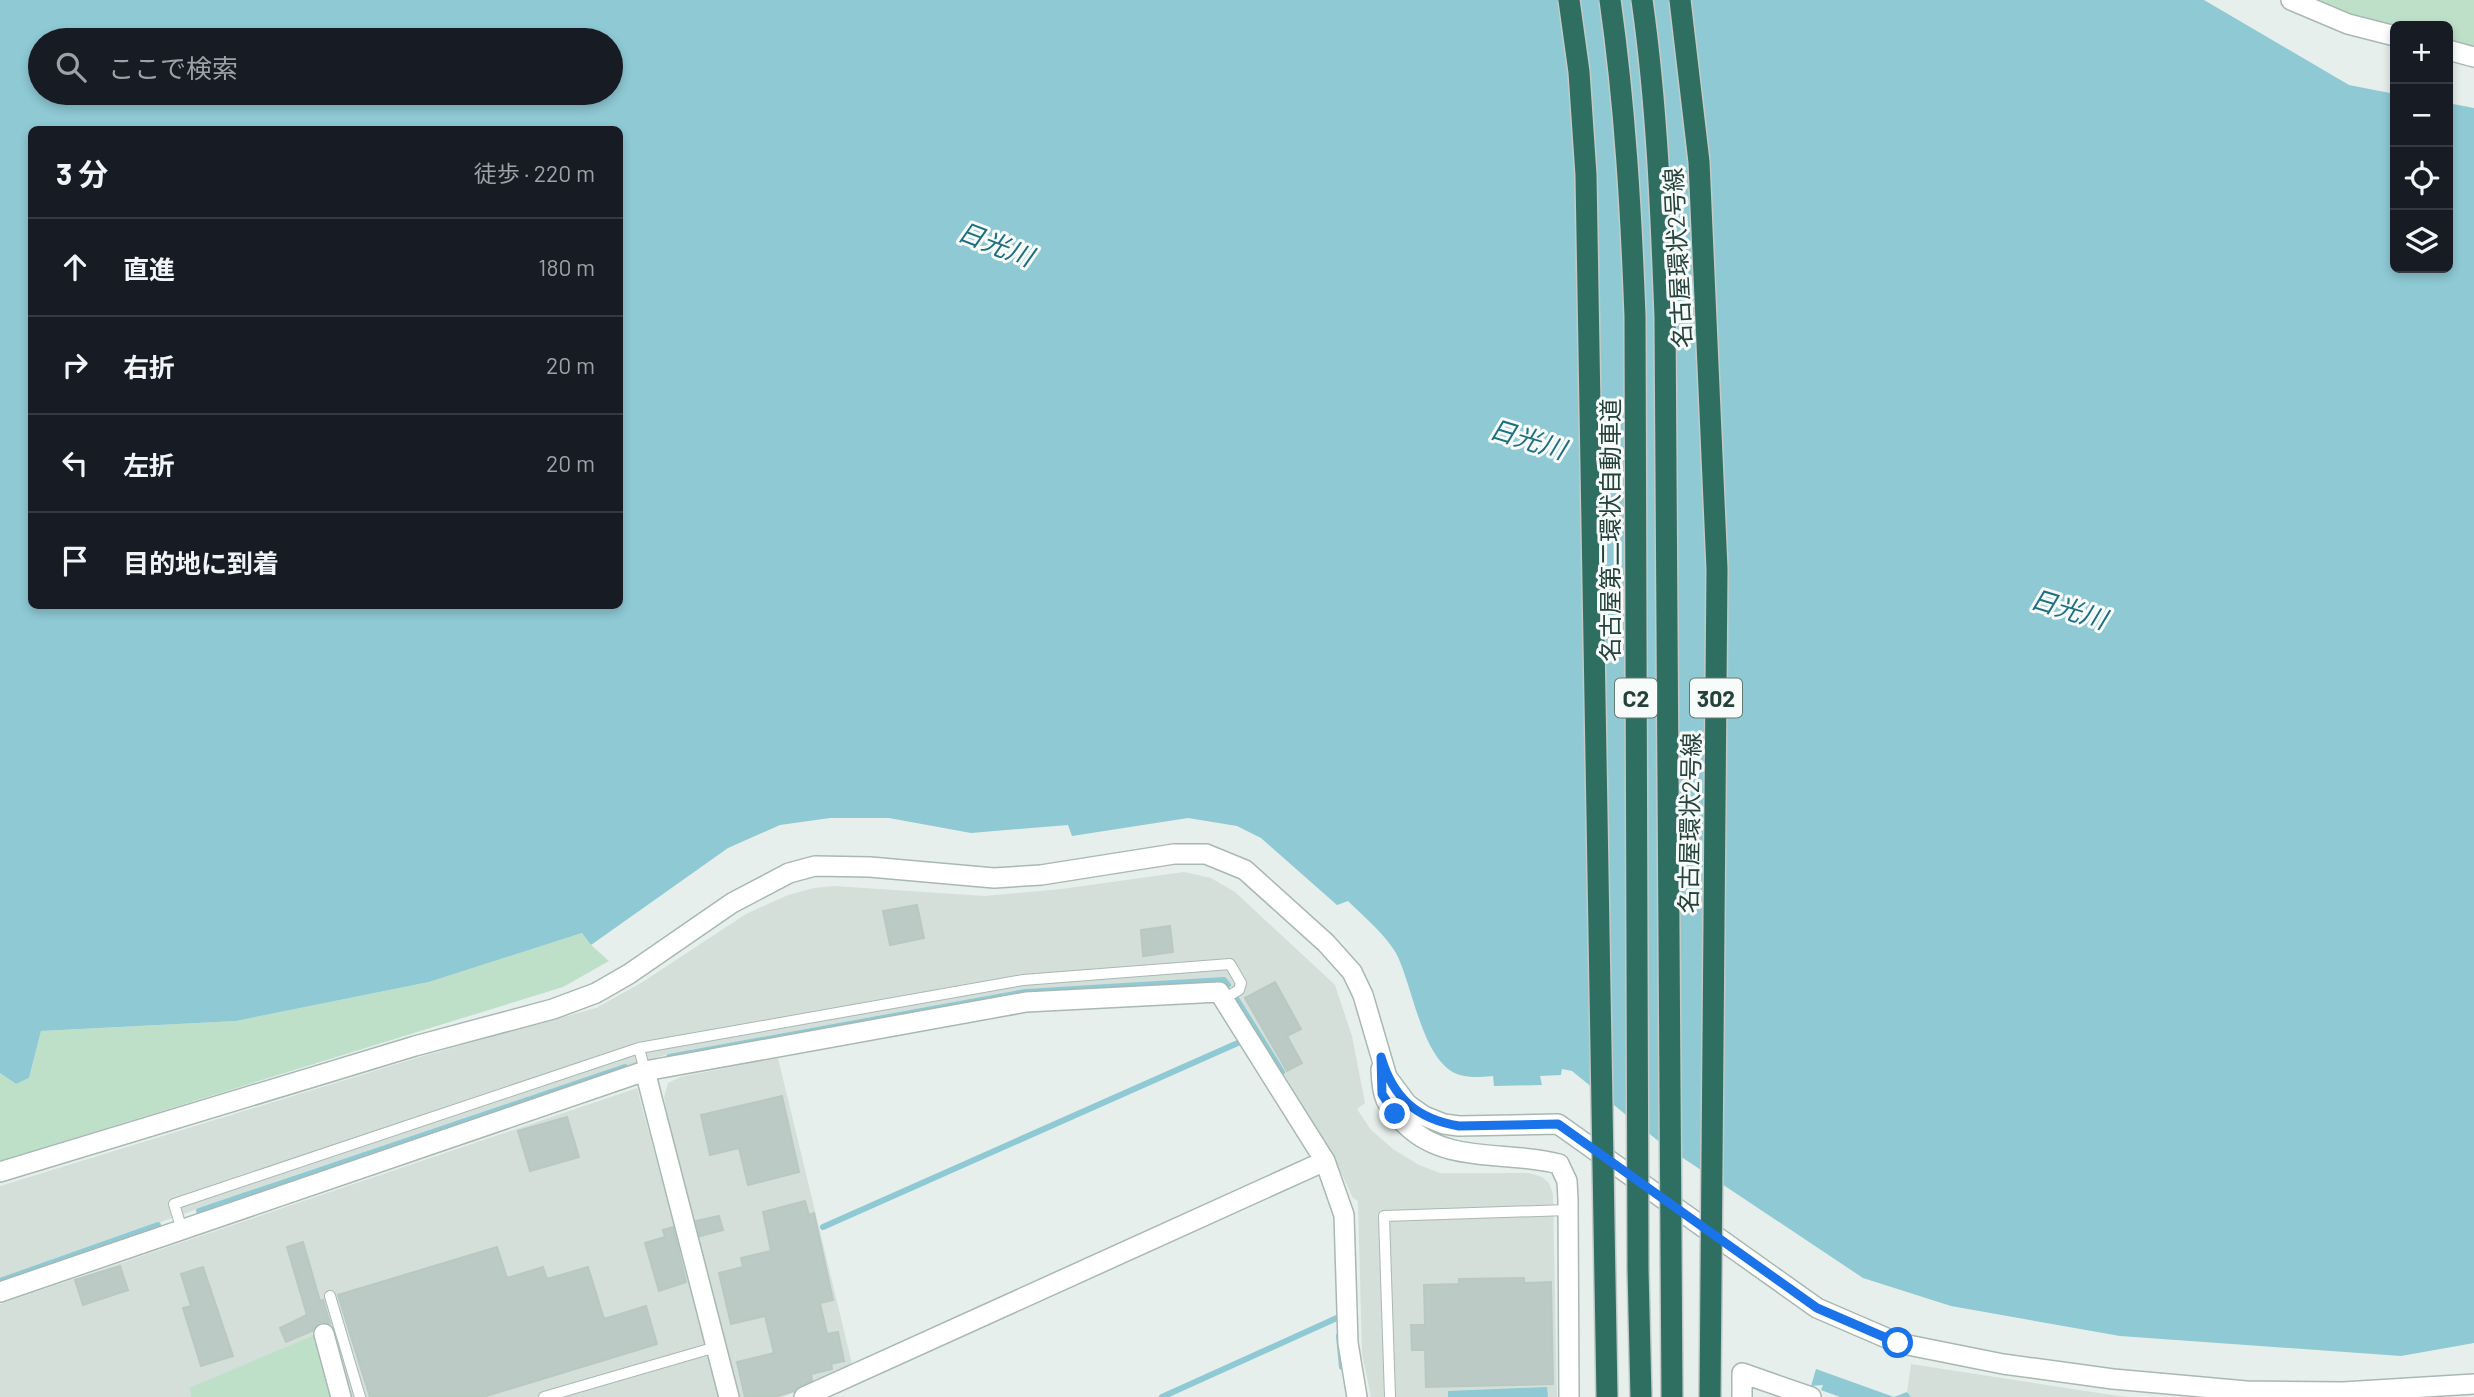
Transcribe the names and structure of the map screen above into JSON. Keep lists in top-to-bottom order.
{
  "streets": {
    "highway": [
      "名古屋環状2号線",
      "名古屋第二環状自動車道",
      "C2",
      "302"
    ]
  },
  "water": ["日光川"],
  "page": {
    "map_buttons": ["+", "−"],
    "search": "ここで検索",
    "heading": ["3 分", "徒歩 · 220 m"],
    "list": [
      ["直進", "180 m"],
      ["右折", "20 m"],
      ["左折", "20 m"],
      "目的地に到着"
    ]
  }
}
